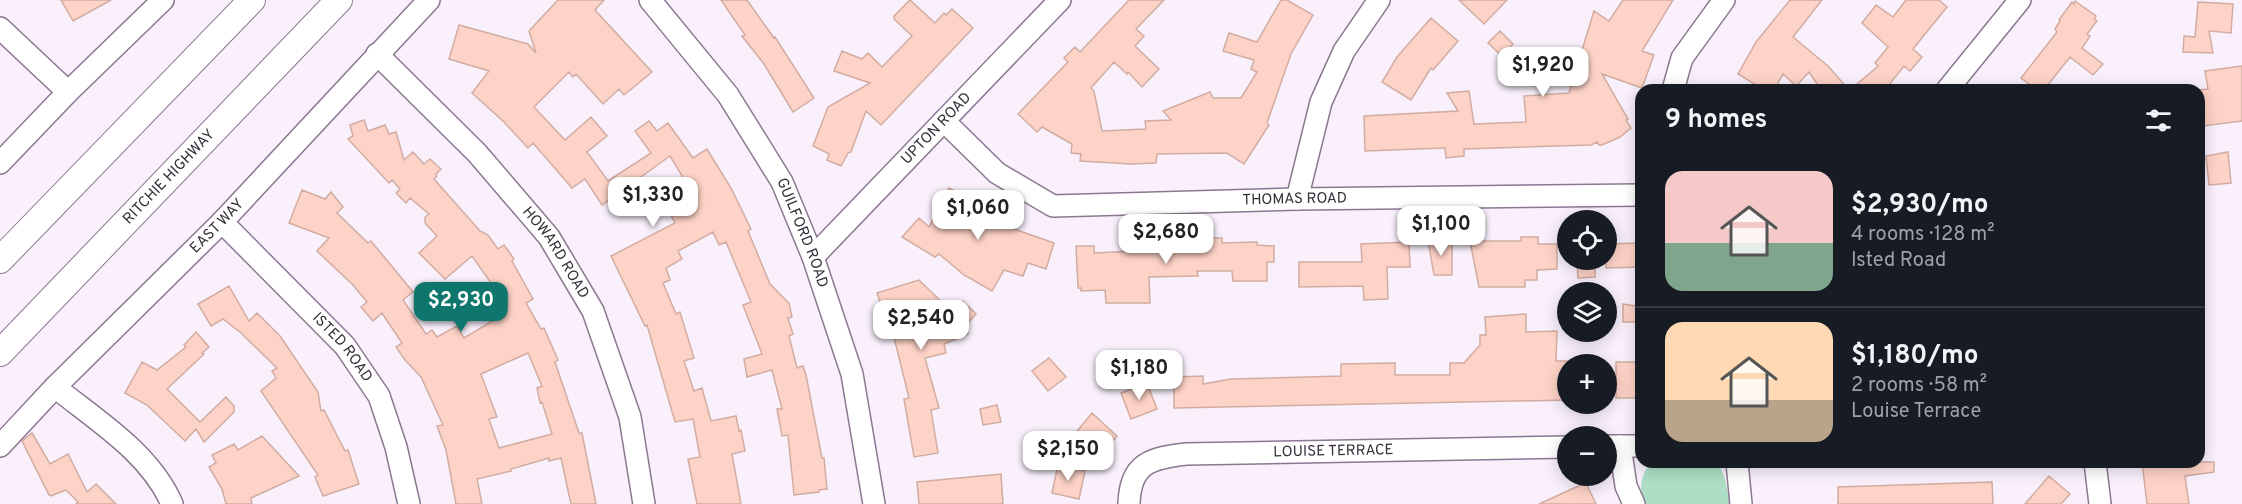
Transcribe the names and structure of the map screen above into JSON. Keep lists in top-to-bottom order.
{
  "streets": {
    "main road": ["RITCHIE HIGHWAY"],
    "street": [
      "UPTON ROAD",
      "THOMAS ROAD",
      "EAST WAY",
      "GUILFORD ROAD",
      "HOWARD ROAD",
      "ISTED ROAD",
      "LOUISE TERRACE"
    ]
  },
  "crossings": [
    ["UPTON ROAD", "THOMAS ROAD"],
    ["UPTON ROAD", "GUILFORD ROAD"],
    ["EAST WAY", "HOWARD ROAD"],
    ["EAST WAY", "ISTED ROAD"]
  ],
  "page": {
    "price": [
      "$1,920",
      "$1,330",
      "$1,060",
      "$1,100",
      "$2,680",
      "$2,930",
      "$2,540",
      "$1,180",
      "$2,150"
    ],
    "heading": "9 homes",
    "list": [
      {
        "name": "$2,930/mo",
        "note": "4 rooms · 128 m² · Isted Road"
      },
      {
        "name": "$1,180/mo",
        "note": "2 rooms · 58 m² · Louise Terrace"
      }
    ],
    "map_buttons": ["+", "−"]
  }
}
